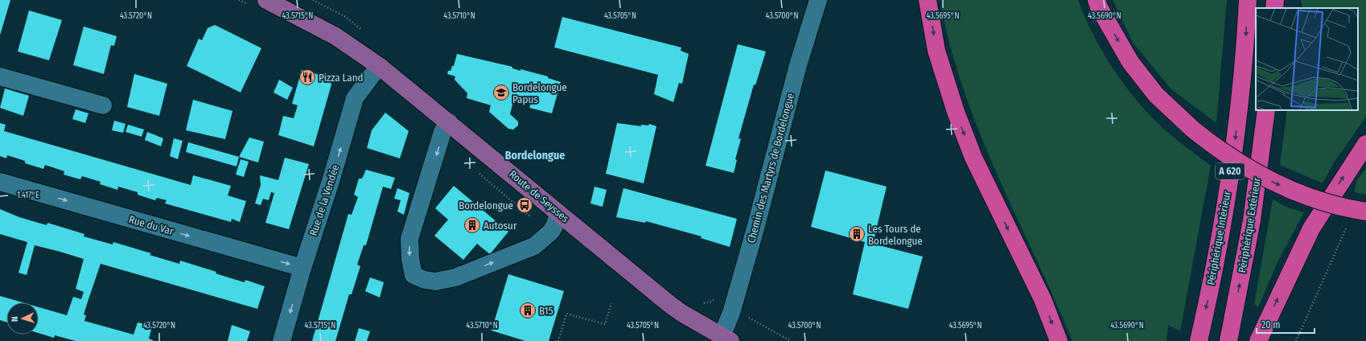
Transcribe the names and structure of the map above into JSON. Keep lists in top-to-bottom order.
{
  "streets": {
    "highway": ["A 620", "Périphérique Extérieur", "Périphérique Intérieur"],
    "main road": ["Route de Seysses"],
    "street": ["Chemin des Martyrs de Bordelongue", "Rue de la Vendée", "Rue du Var"]
  },
  "crossings": [
    ["Chemin des Martyrs de Bordelongue", "Route de Seysses"],
    ["Route de Seysses", "Rue de la Vendée"],
    ["Rue de la Vendée", "Rue du Var"]
  ],
  "one_way": ["Rue du Var"],
  "districts": ["Bordelongue"],
  "places": {
    "restaurant": ["Pizza Land"],
    "school or university": ["Bordelongue Papus"],
    "bus stop": ["Bordelongue"],
    "building": ["Autosur", "Les Tours de Bordelongue", "B15"]
  },
  "scale_bar": "20 m",
  "north": "left",
  "coordinates": [
    "43.5720°N",
    "43.5715°N",
    "43.5710°N",
    "43.5705°N",
    "43.5700°N",
    "43.5695°N",
    "43.5690°N",
    "1.417°E"
  ]
}
